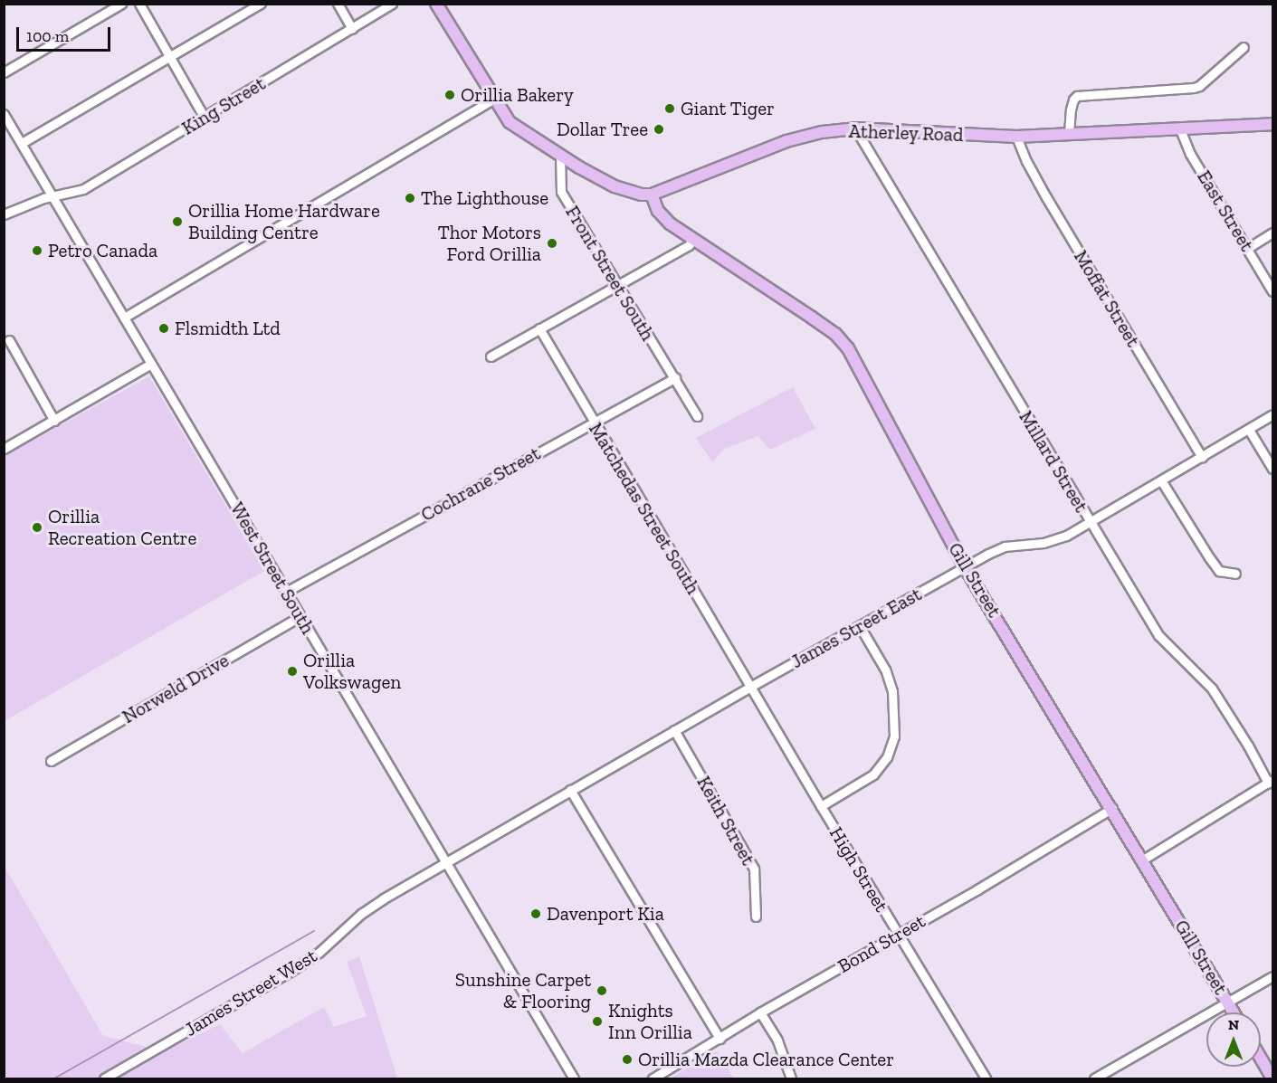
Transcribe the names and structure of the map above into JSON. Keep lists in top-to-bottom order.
{
  "streets": {
    "main road": ["Atherley Road", "Gill Street"],
    "street": [
      "King Street",
      "East Street",
      "Front Street South",
      "Moffat Street",
      "Millard Street",
      "Cochrane Street",
      "Matchedas Street South",
      "West Street South",
      "James Street East",
      "Norweld Drive",
      "Keith Street",
      "High Street",
      "Bond Street",
      "James Street West"
    ]
  },
  "crossings": [
    ["King Street", "West Street South"],
    ["Atherley Road", "East Street"],
    ["Atherley Road", "Moffat Street"],
    ["Atherley Road", "Millard Street"],
    ["Atherley Road", "Gill Street"],
    ["Front Street South", "Cochrane Street"],
    ["Moffat Street", "James Street East"],
    ["Millard Street", "James Street East"],
    ["Cochrane Street", "Matchedas Street South"],
    ["Cochrane Street", "West Street South"],
    ["Matchedas Street South", "James Street East"],
    ["Matchedas Street South", "High Street"],
    ["West Street South", "James Street East"],
    ["West Street South", "Norweld Drive"],
    ["West Street South", "James Street West"],
    ["Gill Street", "James Street East"],
    ["Gill Street", "Bond Street"],
    ["James Street East", "Keith Street"],
    ["James Street East", "High Street"],
    ["James Street East", "James Street West"],
    ["High Street", "Bond Street"]
  ],
  "places": [
    "Orillia Bakery",
    "Giant Tiger",
    "Dollar Tree",
    "The Lighthouse",
    "Orillia Home Hardware Building Centre",
    "Thor Motors Ford Orillia",
    "Petro Canada",
    "Flsmidth Ltd",
    "Orillia Recreation Centre",
    "Orillia Volkswagen",
    "Davenport Kia",
    "Sunshine Carpet & Flooring",
    "Knights Inn Orillia",
    "Orillia Mazda Clearance Center"
  ],
  "scale_bar": "100 m",
  "north": "top"
}
